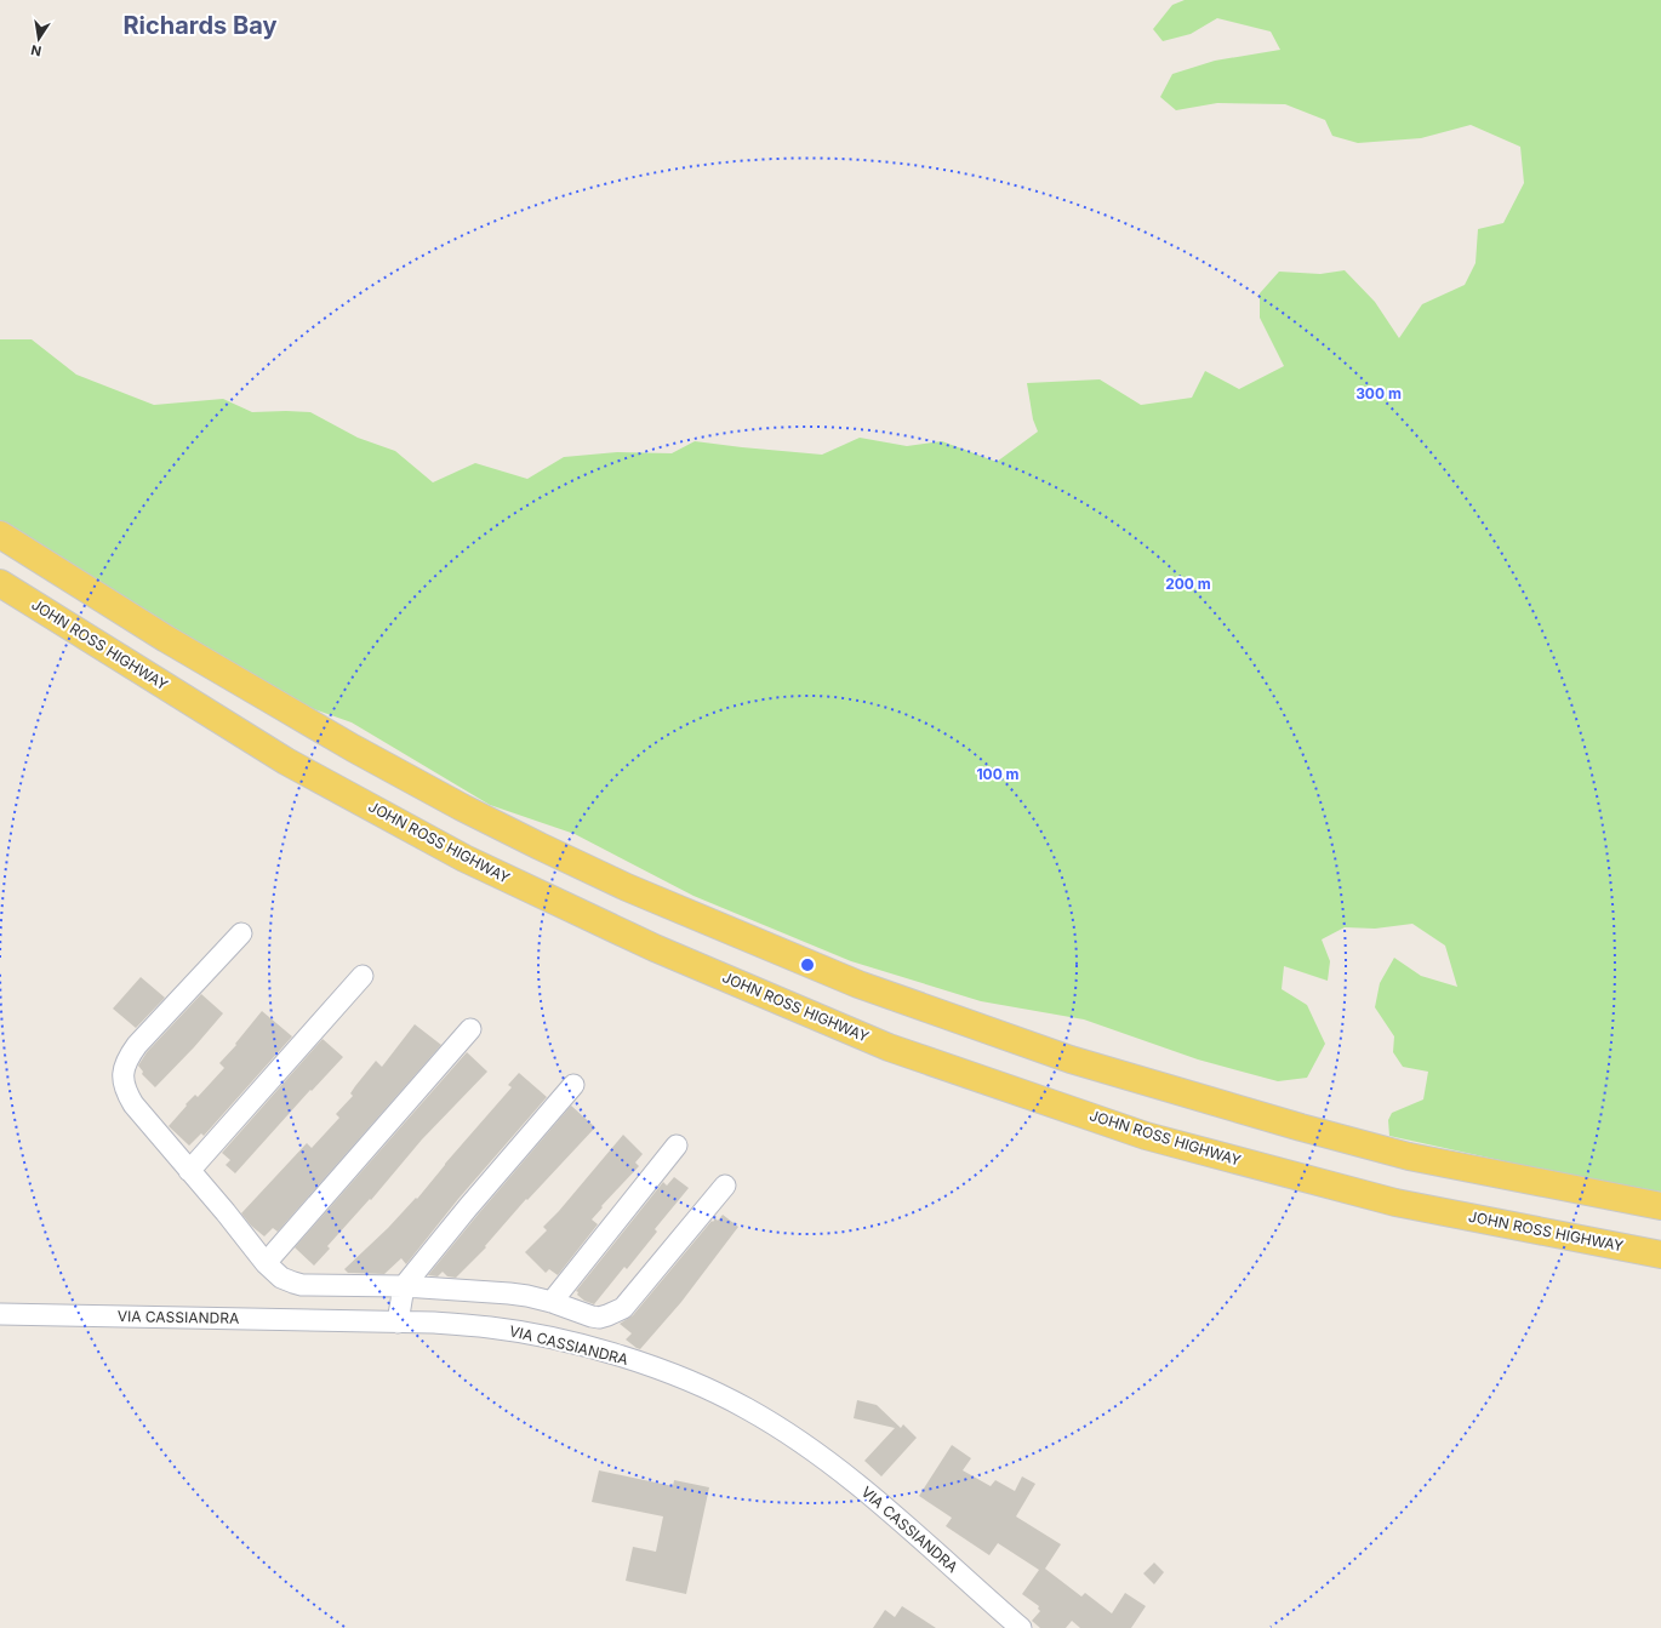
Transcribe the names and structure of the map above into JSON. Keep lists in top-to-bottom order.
{
  "streets": {
    "main road": ["JOHN ROSS HIGHWAY"],
    "street": ["VIA CASSIANDRA"]
  },
  "districts": ["Richards Bay"],
  "north": "bottom",
  "rings": ["300 m", "200 m", "100 m"]
}
